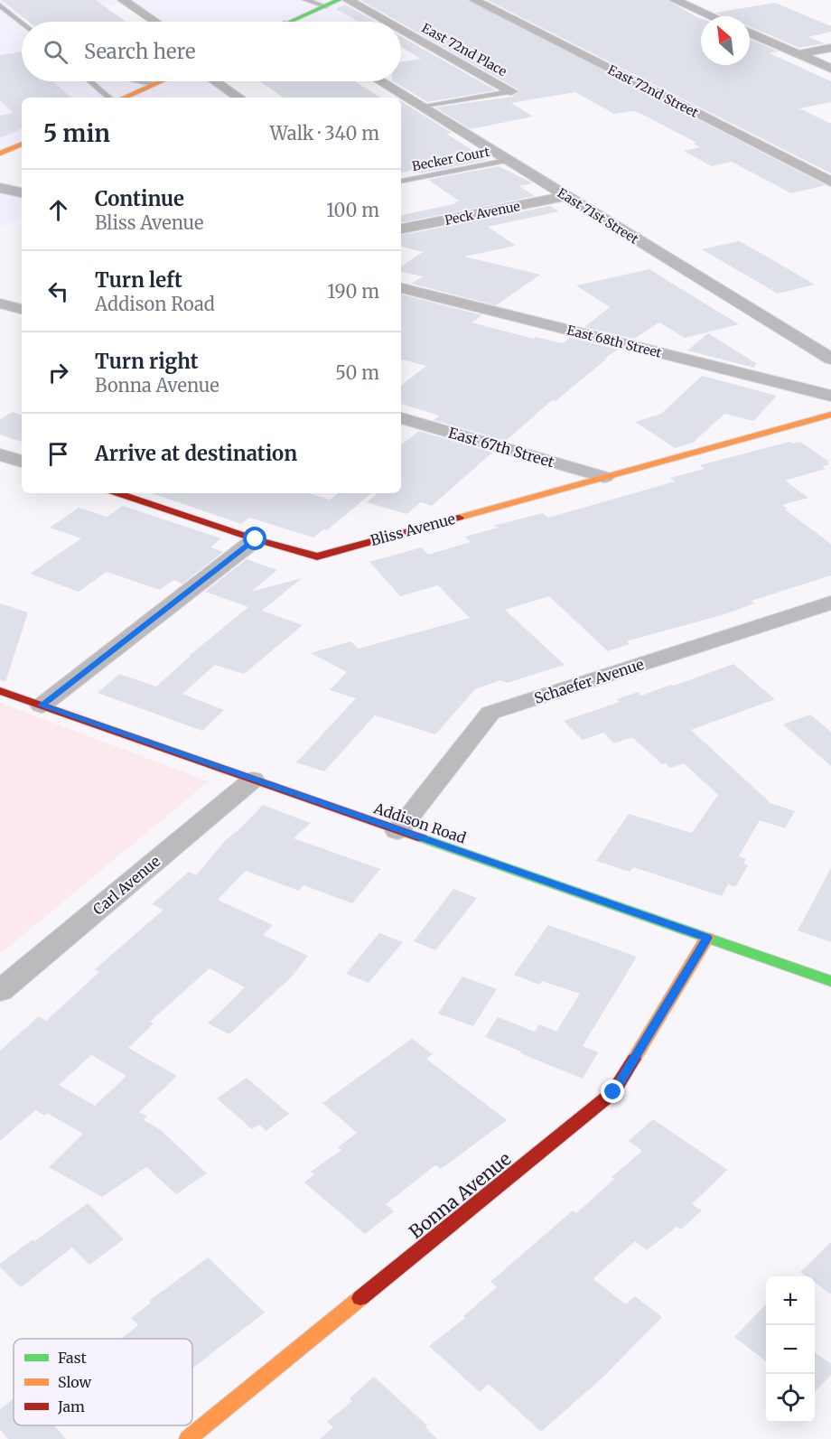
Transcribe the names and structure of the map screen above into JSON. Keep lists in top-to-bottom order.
{
  "streets": {
    "street": [
      "East 72nd Place",
      "East 72nd Street",
      "Peck Avenue",
      "East 71st Street",
      "East 68th Street",
      "East 67th Street",
      "Bliss Avenue",
      "Schaefer Avenue",
      "Addison Road",
      "Carl Avenue",
      "Bonna Avenue"
    ],
    "lane": ["Becker Court"]
  },
  "crossings": [
    ["Becker Court", "East 71st Street"],
    ["Peck Avenue", "East 71st Street"],
    ["East 67th Street", "Bliss Avenue"],
    ["Schaefer Avenue", "Addison Road"],
    ["Addison Road", "Carl Avenue"],
    ["Addison Road", "Bonna Avenue"]
  ],
  "legend": ["Fast", "Slow", "Jam"],
  "north": "top left",
  "page": {
    "search": "Search here",
    "heading": ["5 min", "Walk · 340 m"],
    "list": [
      ["Continue", "Bliss Avenue", "100 m"],
      ["Turn left", "Addison Road", "190 m"],
      ["Turn right", "Bonna Avenue", "50 m"],
      "Arrive at destination"
    ],
    "map_buttons": ["+", "−"]
  }
}
